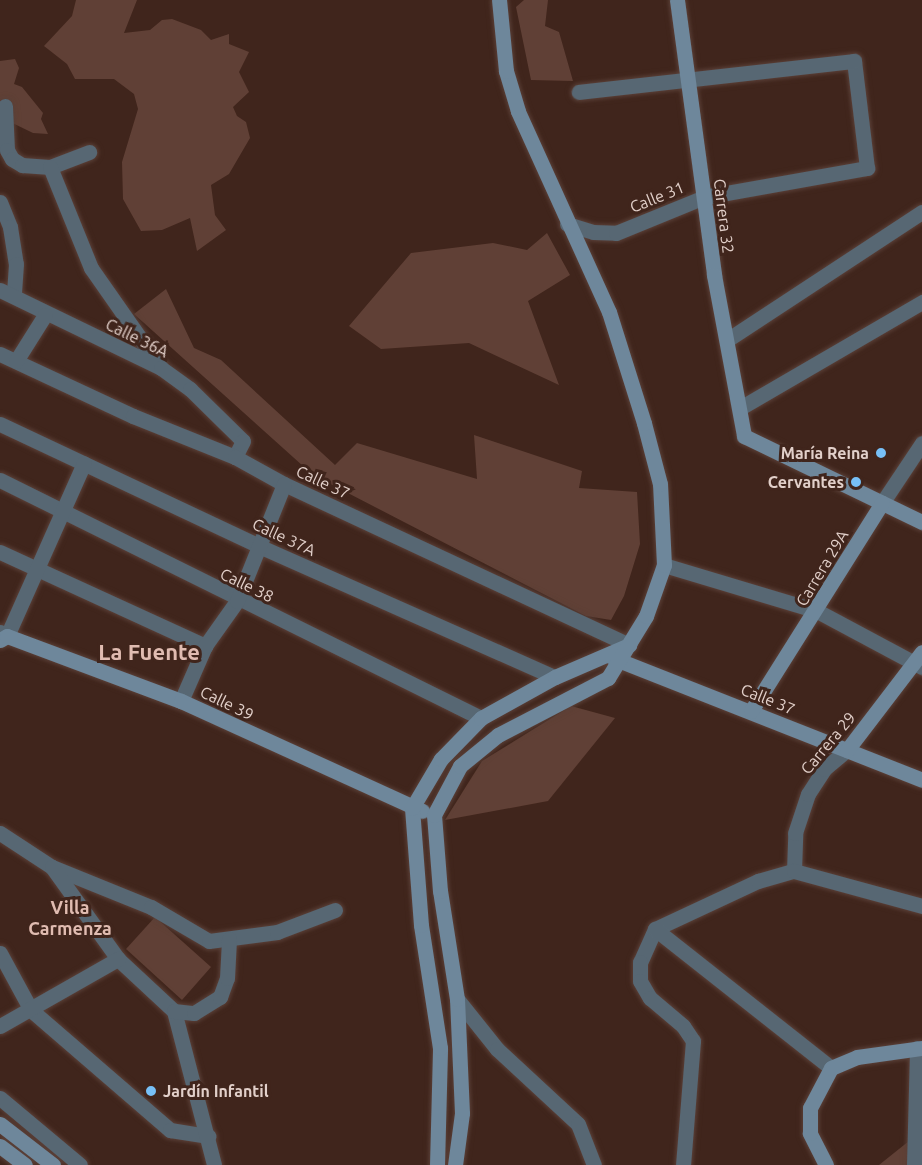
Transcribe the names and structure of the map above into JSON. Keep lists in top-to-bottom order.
{
  "streets": {
    "main road": [
      "Carrera 32",
      "Calle 37",
      "Carrera 29A",
      "Calle 39",
      "Carrera 29"
    ],
    "street": [
      "Calle 31",
      "Calle 36A",
      "Calle 37A",
      "Calle 38"
    ]
  },
  "crossings": [
    ["Calle 31", "Carrera 32"],
    ["Carrera 32", "Carrera 29A"],
    ["Calle 36A", "Calle 37"],
    ["Calle 37", "Carrera 29A"],
    ["Calle 37", "Carrera 29"]
  ],
  "districts": ["La Fuente", "Villa Carmenza"],
  "places": ["María Reina", "Cervantes", "Jardín Infantil"]
}
